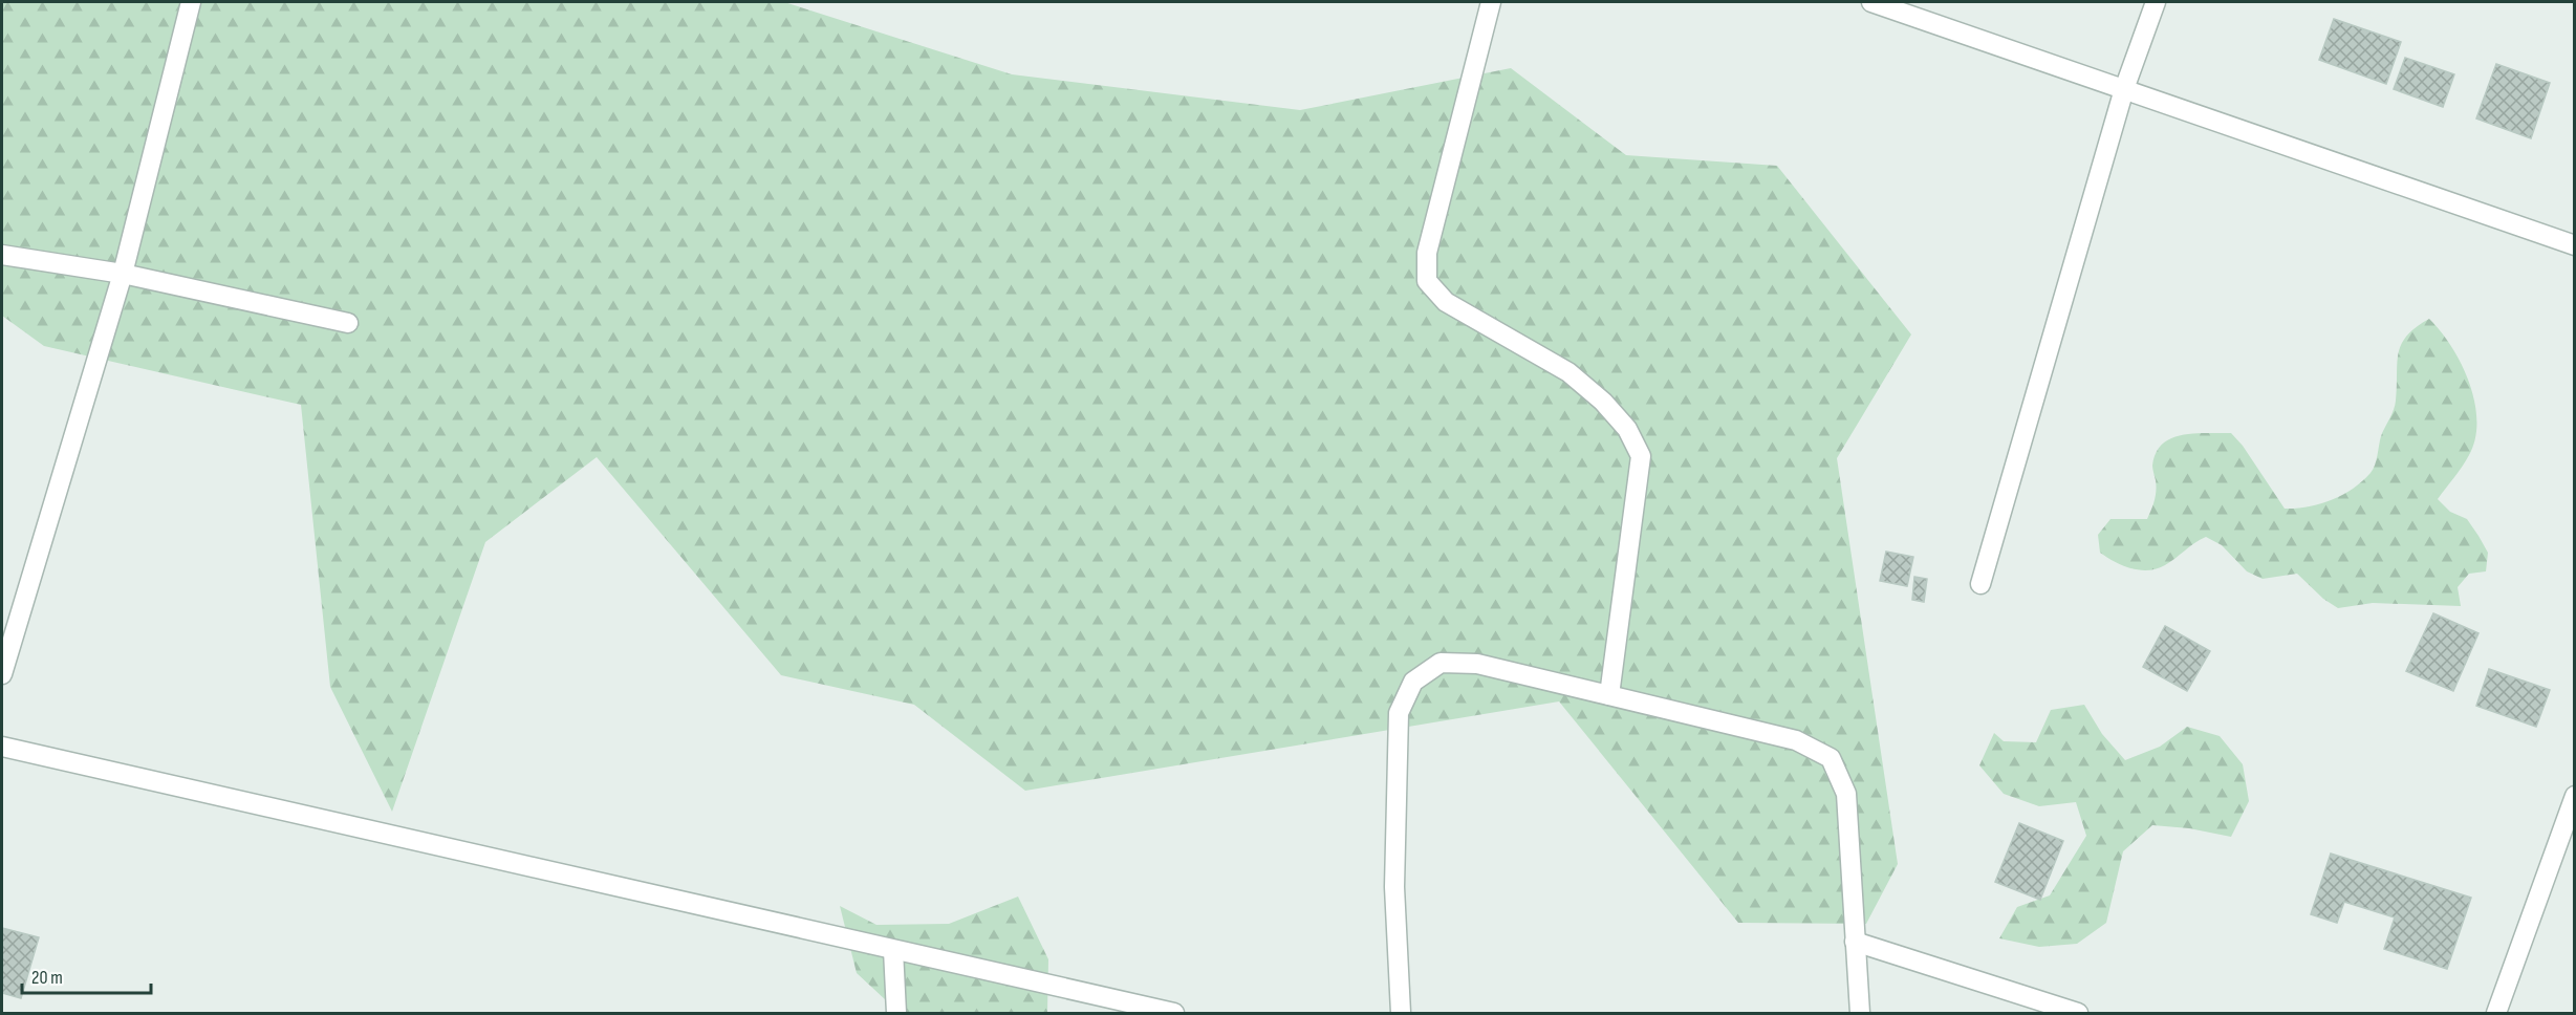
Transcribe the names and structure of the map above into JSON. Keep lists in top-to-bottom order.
{
  "scale_bar": "20 m"
}
